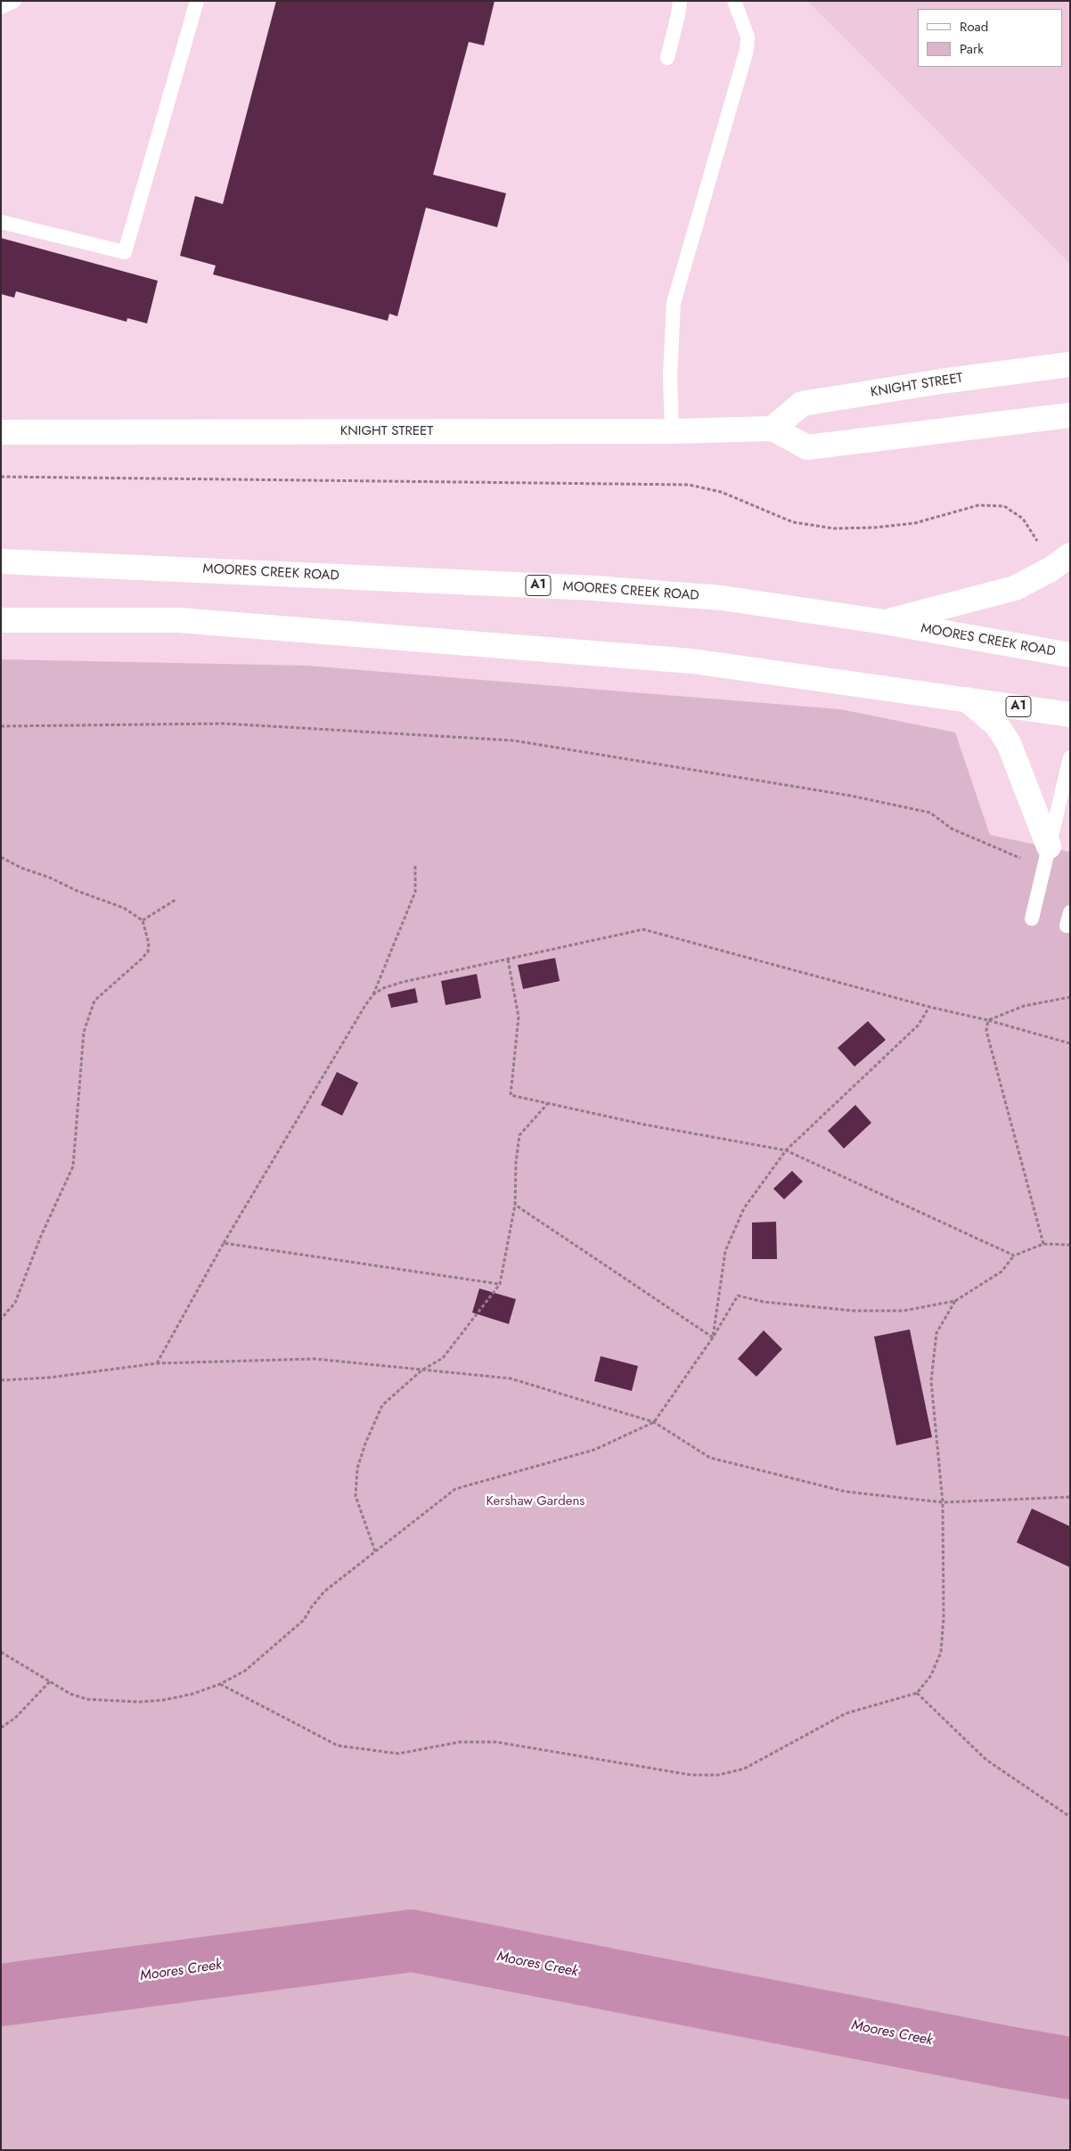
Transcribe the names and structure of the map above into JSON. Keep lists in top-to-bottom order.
{
  "streets": {
    "main road": ["KNIGHT STREET", "MOORES CREEK ROAD", "A1"]
  },
  "water": ["Moores Creek"],
  "parks": ["Kershaw Gardens"],
  "legend": ["Road", "Park"]
}
